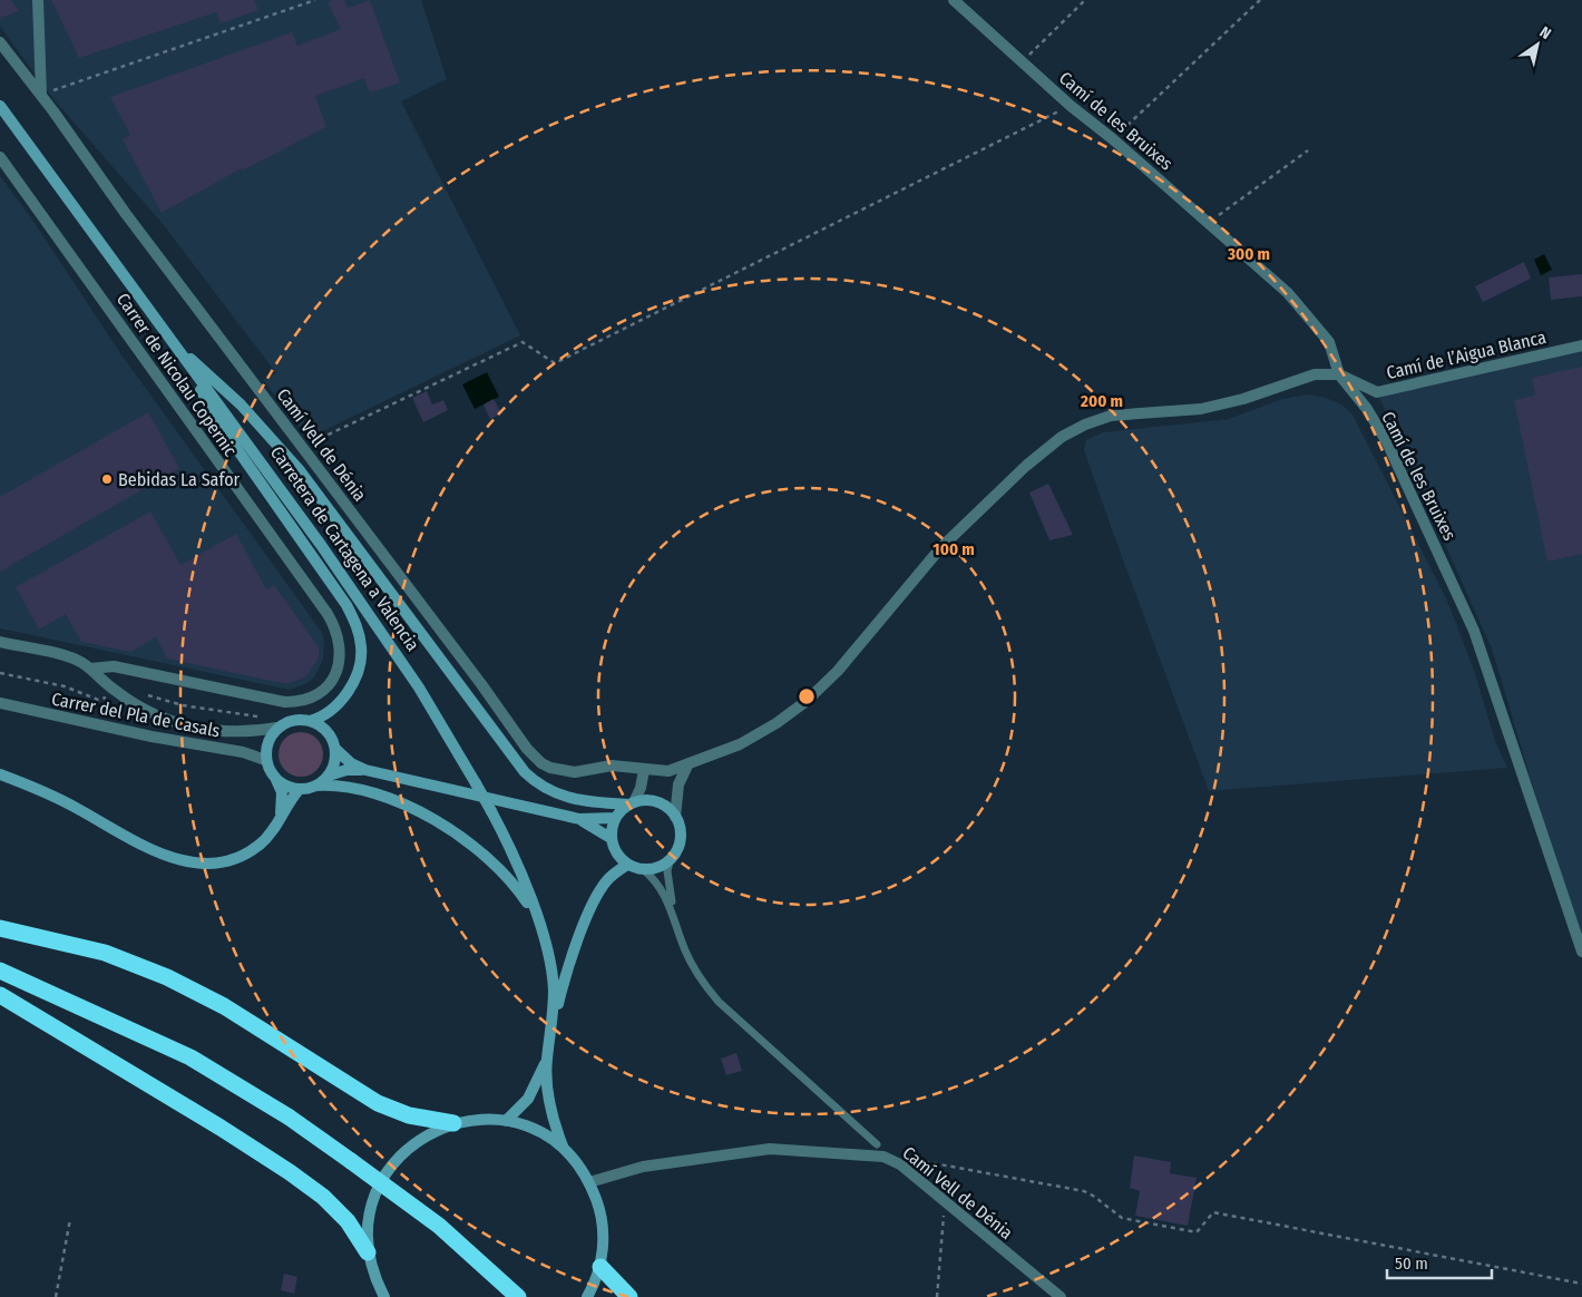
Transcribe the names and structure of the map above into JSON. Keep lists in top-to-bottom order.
{
  "streets": {
    "main road": ["Carretera de Cartagena a Valencia"],
    "street": [
      "Camí de les Bruixes",
      "Camí de l’Aigua Blanca",
      "Carrer de Nicolau Copernic",
      "Camí Vell de Dénia",
      "Carrer del Pla de Casals"
    ]
  },
  "crossings": [
    ["Camí de les Bruixes", "Camí de l’Aigua Blanca"],
    ["Camí de l’Aigua Blanca", "Camí Vell de Dénia"],
    ["Carrer de Nicolau Copernic", "Carrer del Pla de Casals"]
  ],
  "places": ["Bebidas La Safor"],
  "scale_bar": "50 m",
  "north": "top right",
  "rings": ["300 m", "200 m", "100 m"]
}
